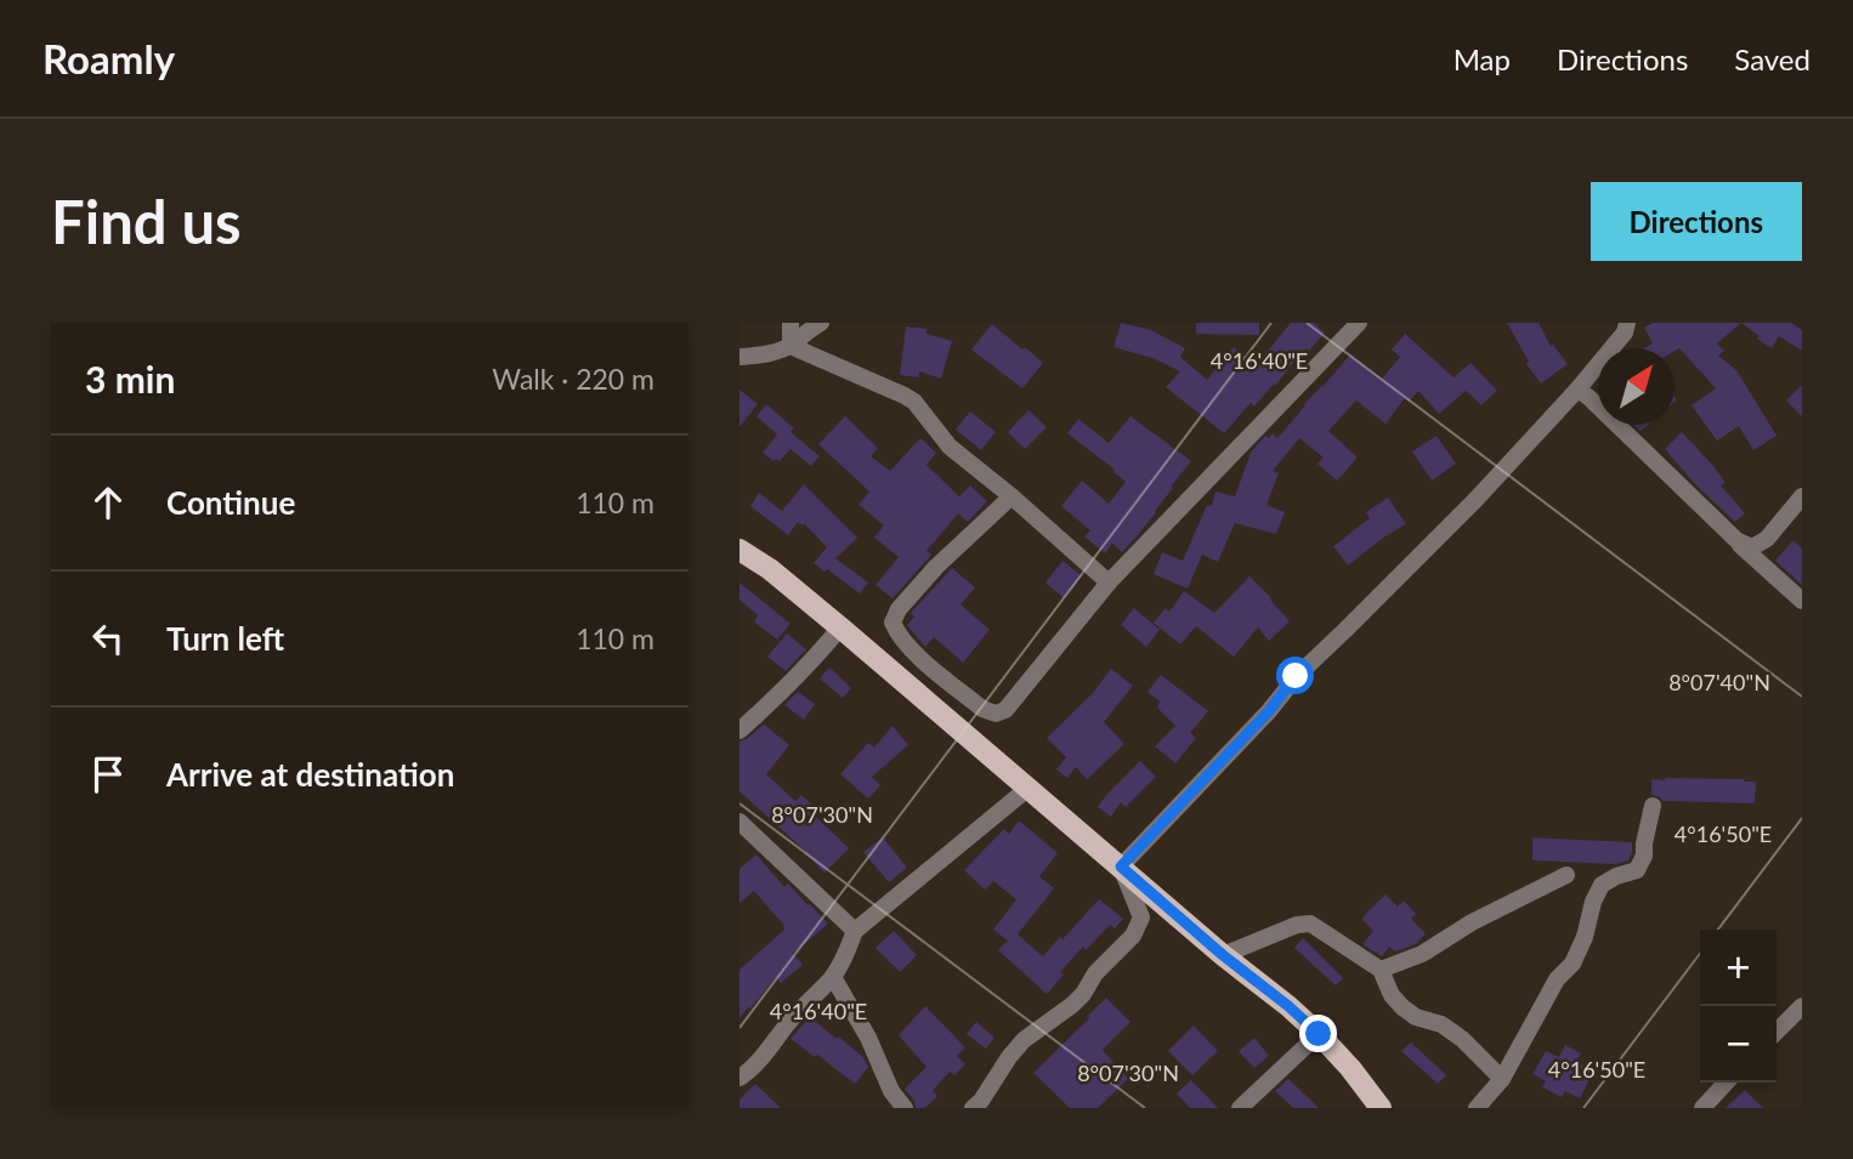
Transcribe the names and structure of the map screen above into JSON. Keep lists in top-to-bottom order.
{
  "north": "top right",
  "page": {
    "header": "Roamly",
    "nav": ["Map", "Directions", "Saved"],
    "buttons": "Directions",
    "title": "Find us",
    "heading": ["3 min", "Walk · 220 m"],
    "list": [
      ["Continue", "110 m"],
      ["Turn left", "110 m"],
      "Arrive at destination"
    ],
    "map_buttons": ["+", "−"]
  },
  "coordinates": [
    "4°16'40\"E",
    "8°07'40\"N",
    "8°07'30\"N",
    "4°16'50\"E"
  ]
}
